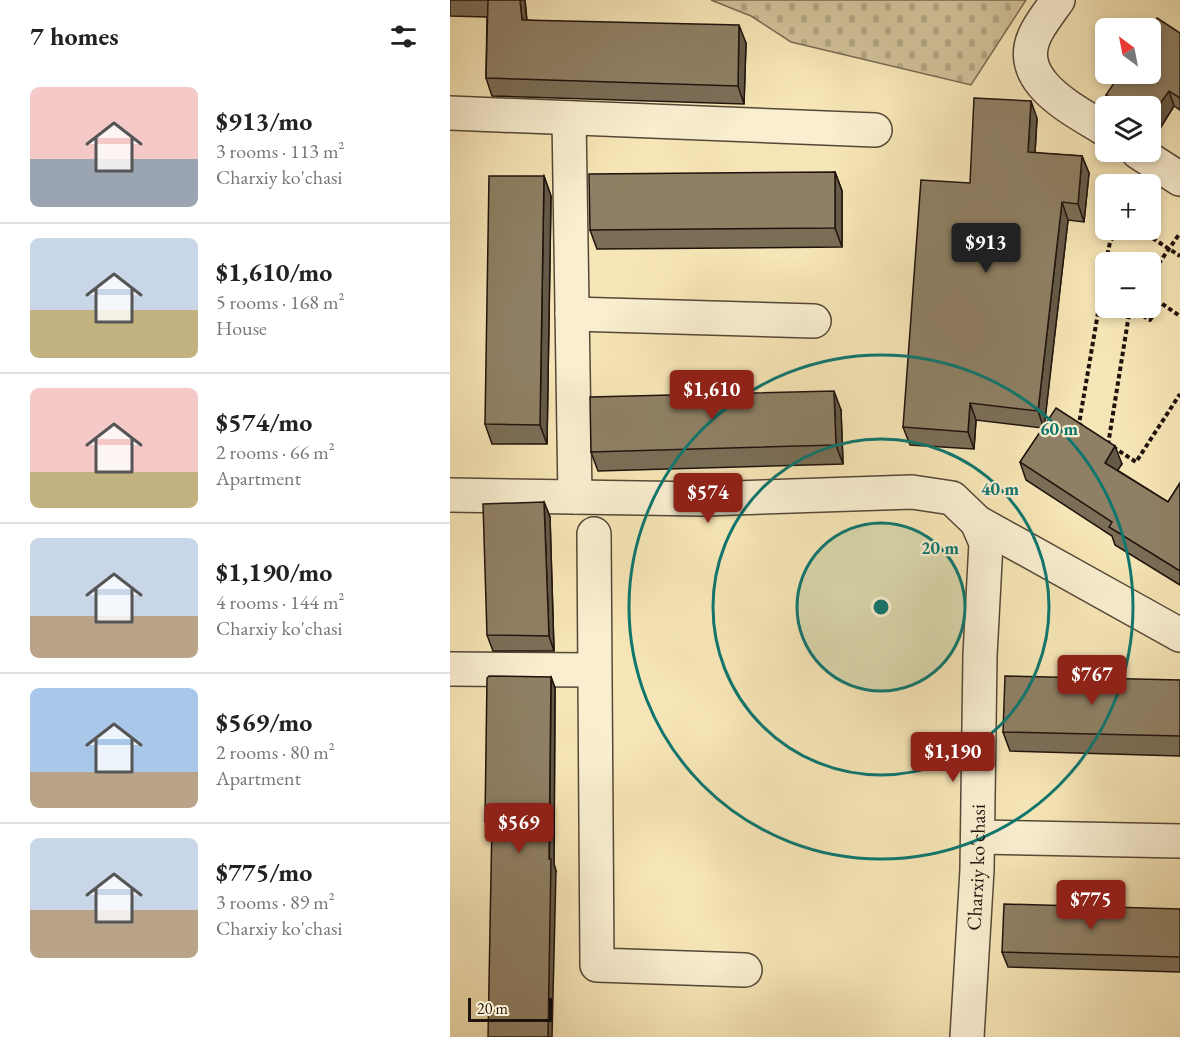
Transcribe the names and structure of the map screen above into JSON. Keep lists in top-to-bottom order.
{
  "streets": {
    "street": ["Charxiy ko'chasi"]
  },
  "scale_bar": "20 m",
  "north": "top left",
  "page": {
    "heading": "7 homes",
    "map_buttons": ["+", "−"],
    "list": [
      {
        "name": "$913/mo",
        "note": "3 rooms · 113 m² · Charxiy ko'chasi"
      },
      {
        "name": "$1,610/mo",
        "note": "5 rooms · 168 m² · House"
      },
      {
        "name": "$574/mo",
        "note": "2 rooms · 66 m² · Apartment"
      },
      {
        "name": "$1,190/mo",
        "note": "4 rooms · 144 m² · Charxiy ko'chasi"
      },
      {
        "name": "$569/mo",
        "note": "2 rooms · 80 m² · Apartment"
      },
      {
        "name": "$775/mo",
        "note": "3 rooms · 89 m² · Charxiy ko'chasi"
      }
    ],
    "price": [
      "$913",
      "$1,610",
      "$574",
      "$767",
      "$1,190",
      "$569",
      "$775"
    ],
    "scale": "20 m"
  },
  "rings": ["60 m", "40 m", "20 m"]
}
